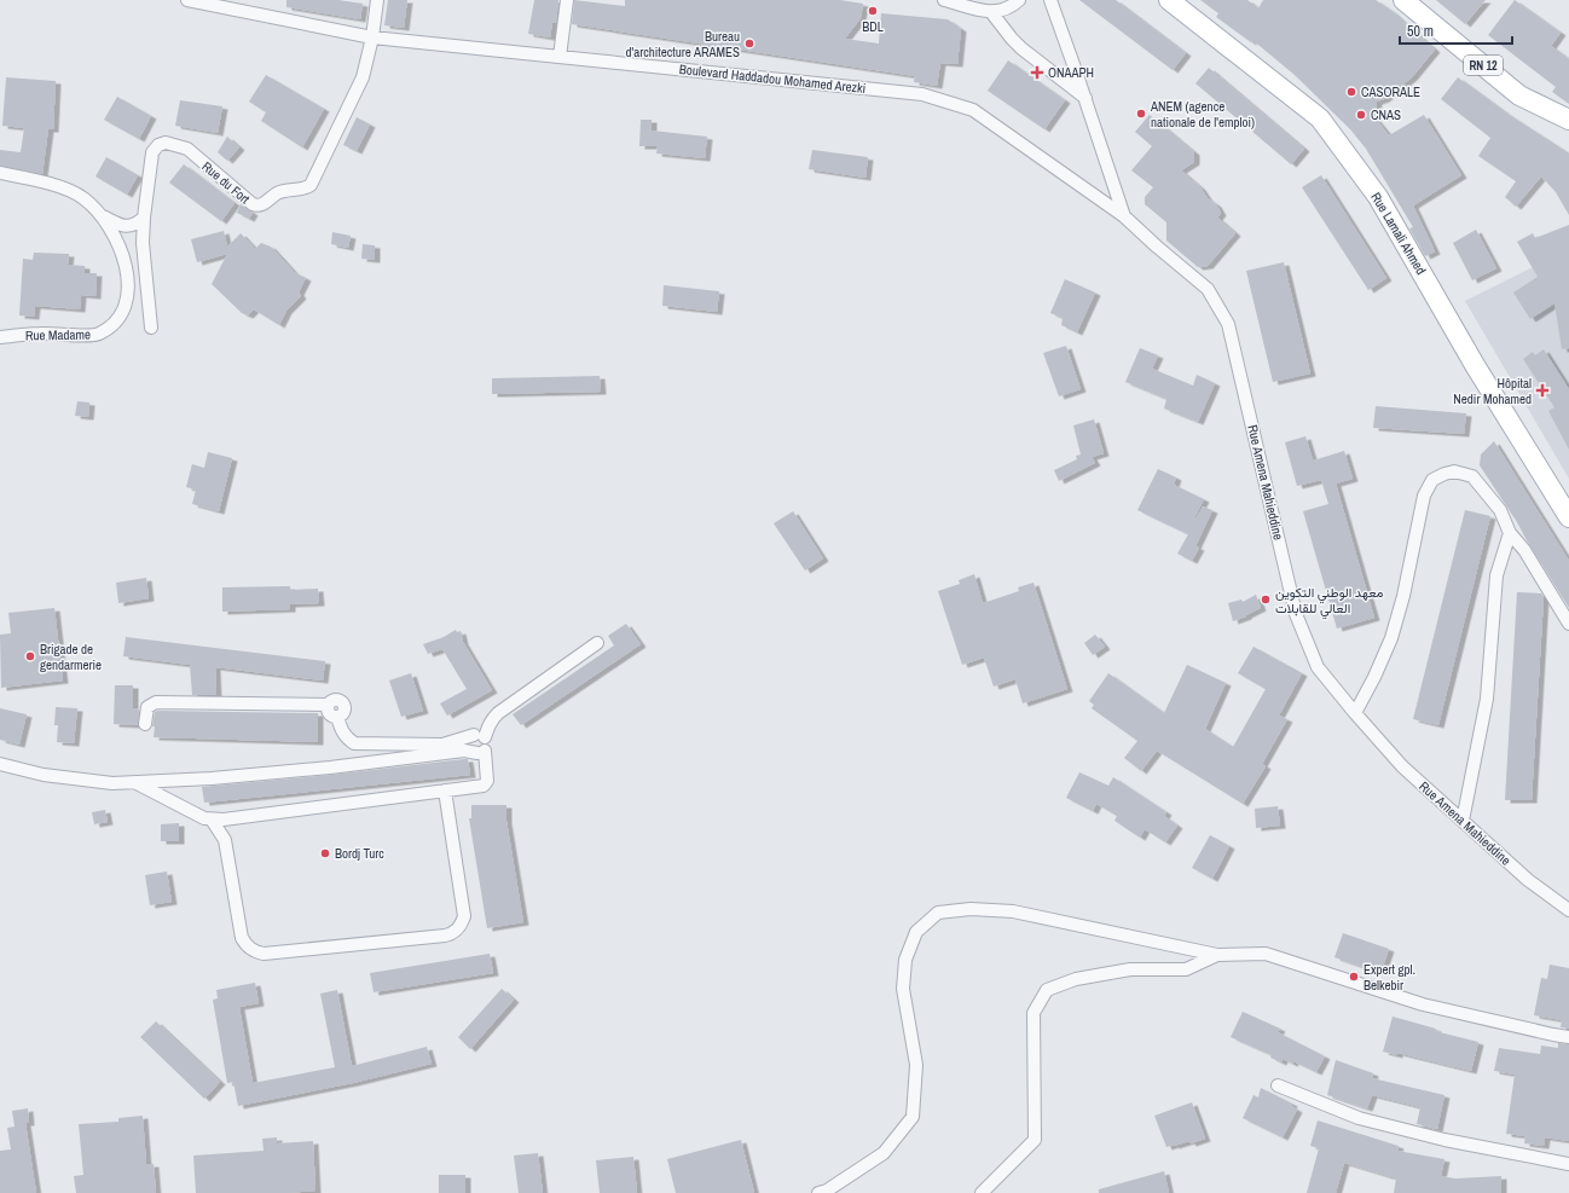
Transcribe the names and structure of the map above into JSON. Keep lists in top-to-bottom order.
{
  "streets": {
    "main road": ["RN 12", "Rue Lamali Ahmed"],
    "street": [
      "Boulevard Haddadou Mohamed Arezki",
      "Rue du Fort",
      "Rue Madame",
      "Rue Amena Mahieddine"
    ]
  },
  "crossings": [
    ["Boulevard Haddadou Mohamed Arezki", "Rue du Fort"],
    ["Boulevard Haddadou Mohamed Arezki", "Rue Amena Mahieddine"]
  ],
  "places": {
    "other": [
      "BDL",
      "Bureau d'architecture ARAMES",
      "CASORALE",
      "ANEM (agence nationale de l'emploi)",
      "CNAS",
      "معهد الوطني التكوين العالي للقابلات",
      "Brigade de gendarmerie",
      "Bordj Turc",
      "Expert gpl. Belkebir"
    ],
    "health": ["ONAAPH", "Hôpital Nedir Mohamed"]
  },
  "scale_bar": "50 m"
}
